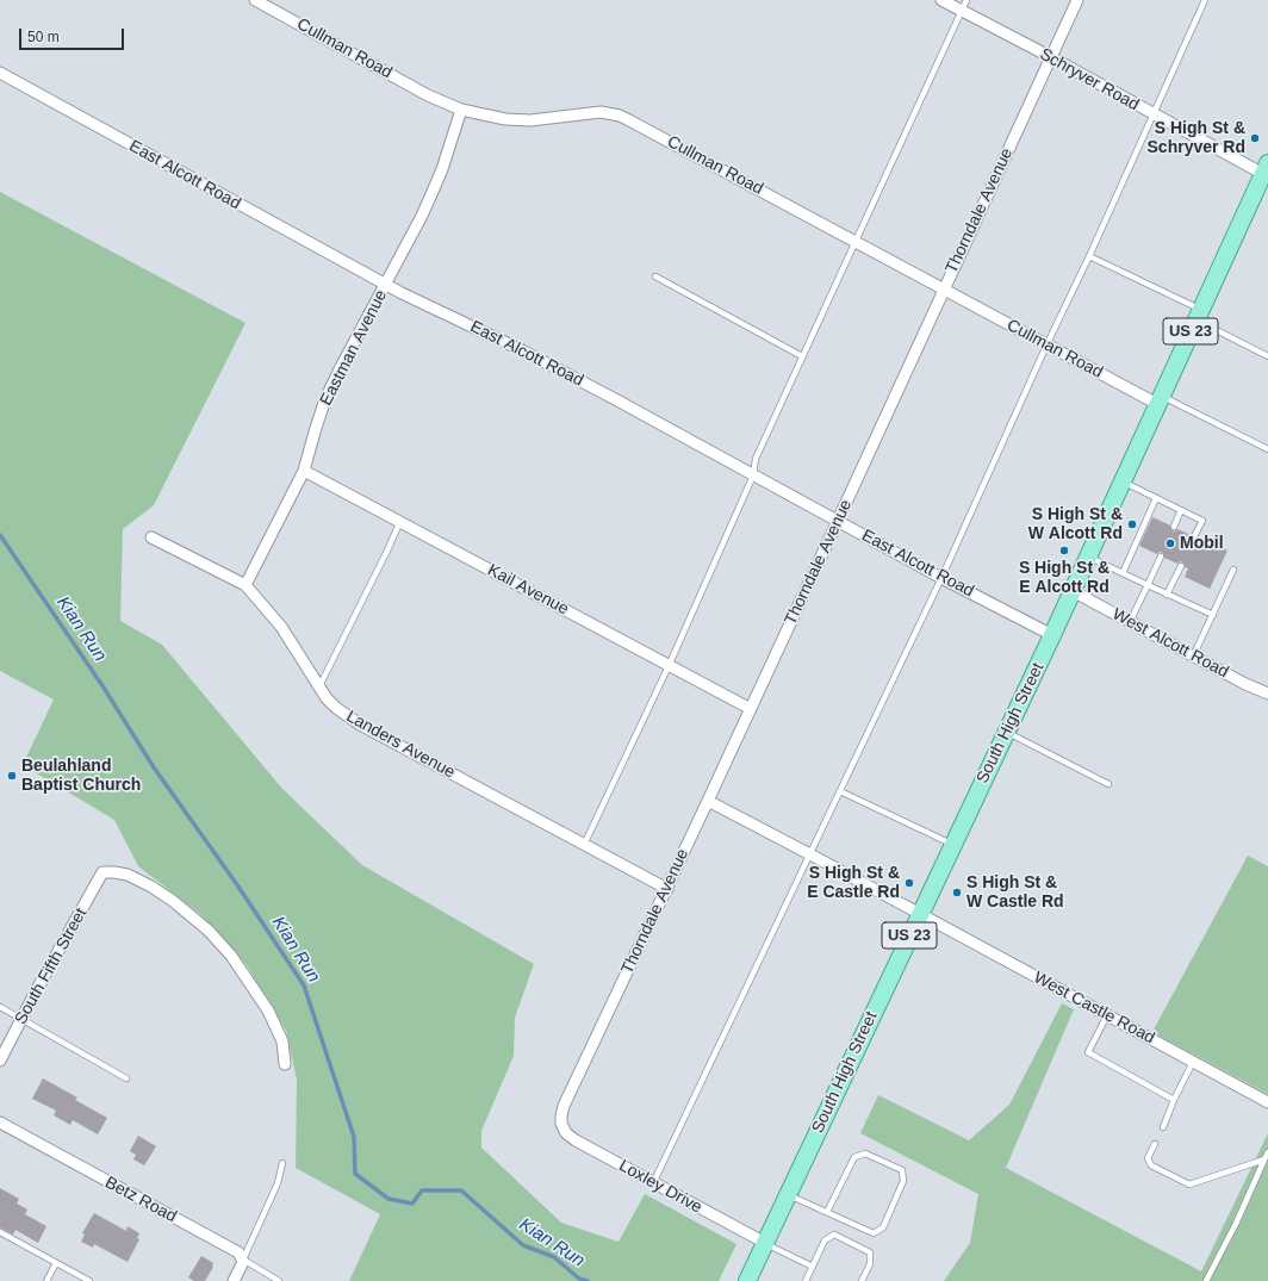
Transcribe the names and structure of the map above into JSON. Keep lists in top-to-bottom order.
{
  "streets": {
    "main road": ["US 23", "South High Street"],
    "street": [
      "Cullman Road",
      "Schryver Road",
      "East Alcott Road",
      "Thorndale Avenue",
      "Eastman Avenue",
      "Kail Avenue",
      "West Alcott Road",
      "Landers Avenue",
      "South Fifth Street",
      "West Castle Road",
      "Loxley Drive",
      "Betz Road"
    ]
  },
  "crossings": [
    ["Cullman Road", "Thorndale Avenue"],
    ["Cullman Road", "Eastman Avenue"],
    ["Cullman Road", "South High Street"],
    ["Schryver Road", "Thorndale Avenue"],
    ["Schryver Road", "South High Street"],
    ["East Alcott Road", "Thorndale Avenue"],
    ["East Alcott Road", "Eastman Avenue"],
    ["East Alcott Road", "South High Street"],
    ["Thorndale Avenue", "Kail Avenue"],
    ["Thorndale Avenue", "Landers Avenue"],
    ["Thorndale Avenue", "West Castle Road"],
    ["Thorndale Avenue", "Loxley Drive"],
    ["Eastman Avenue", "Kail Avenue"],
    ["Eastman Avenue", "Landers Avenue"],
    ["West Alcott Road", "South High Street"],
    ["South High Street", "West Castle Road"],
    ["South High Street", "Loxley Drive"]
  ],
  "water": ["Kian Run"],
  "places": [
    "S High St & Schryver Rd",
    "S High St & W Alcott Rd",
    "Mobil",
    "S High St & E Alcott Rd",
    "Beulahland Baptist Church",
    "S High St & E Castle Rd",
    "S High St & W Castle Rd"
  ],
  "scale_bar": "50 m"
}
